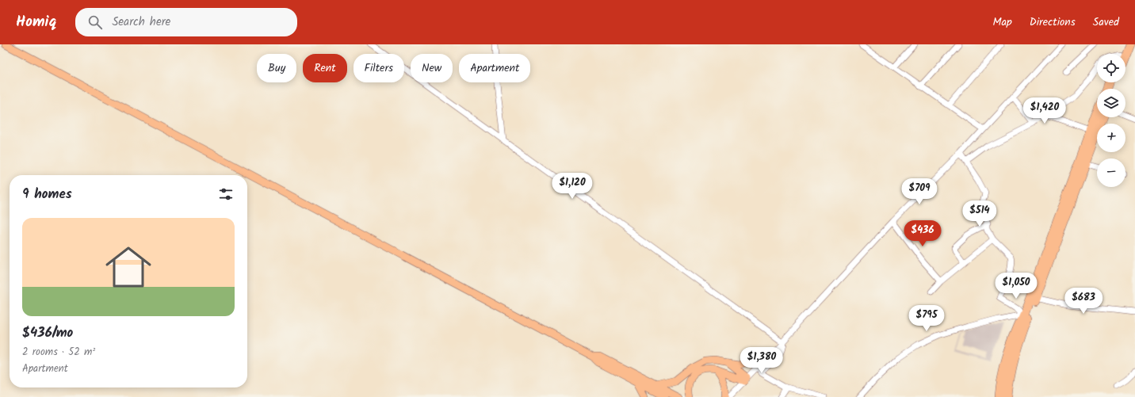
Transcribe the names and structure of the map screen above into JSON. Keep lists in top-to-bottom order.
{
  "page": {
    "header": "Homiq",
    "search": "Search here",
    "nav": ["Map", "Directions", "Saved"],
    "map_buttons": ["+", "−"],
    "chip": [
      "Buy",
      "Rent",
      "Filters",
      "New",
      "Apartment"
    ],
    "price": [
      "$1,420",
      "$1,120",
      "$709",
      "$514",
      "$436",
      "$1,050",
      "$683",
      "$795",
      "$1,380"
    ],
    "heading": "9 homes",
    "list": [
      {
        "name": "$436/mo",
        "note": "2 rooms · 52 m² · Apartment"
      }
    ]
  }
}
